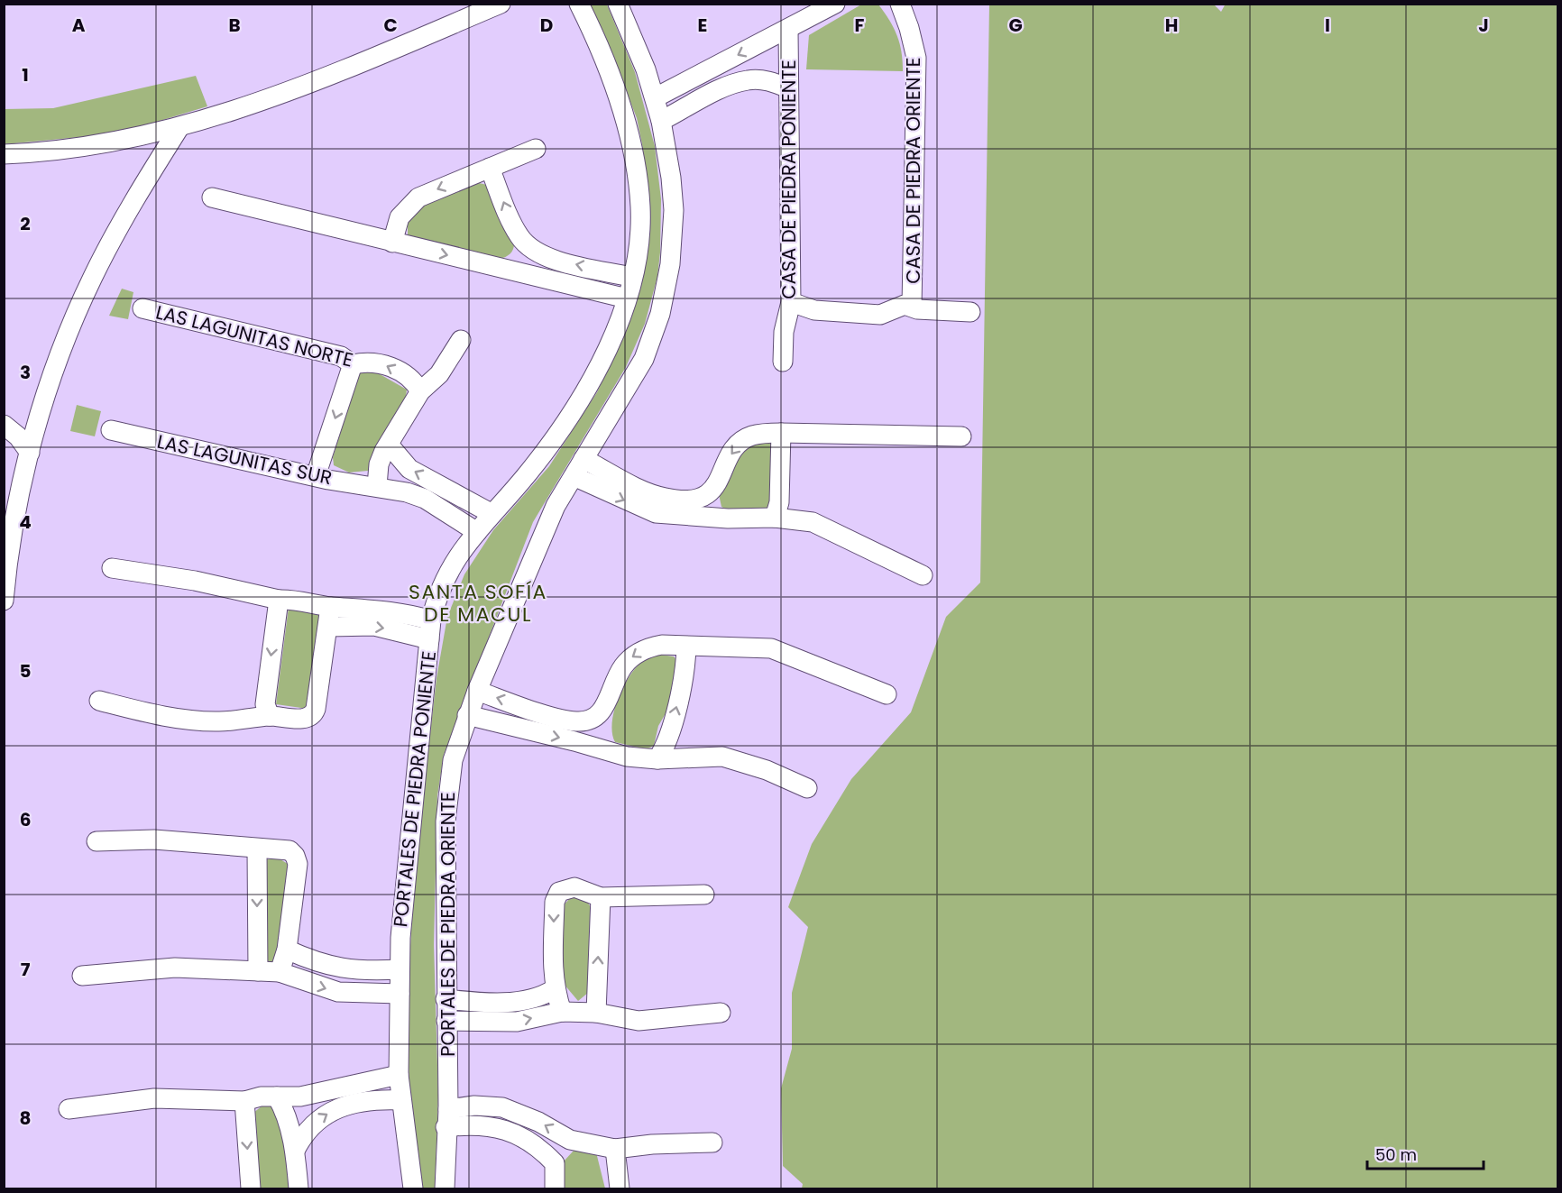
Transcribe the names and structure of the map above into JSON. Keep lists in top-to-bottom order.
{
  "streets": {
    "street": [
      "CASA DE PIEDRA ORIENTE",
      "CASA DE PIEDRA PONIENTE",
      "LAS LAGUNITAS NORTE",
      "LAS LAGUNITAS SUR",
      "PORTALES DE PIEDRA PONIENTE",
      "PORTALES DE PIEDRA ORIENTE"
    ]
  },
  "crossings": [
    ["LAS LAGUNITAS SUR", "PORTALES DE PIEDRA PONIENTE"]
  ],
  "districts": ["SANTA SOFÍA DE MACUL"],
  "scale_bar": "50 m",
  "grid": {
    "columns": [
      "A",
      "B",
      "C",
      "D",
      "E",
      "F",
      "G",
      "H",
      "I",
      "J"
    ],
    "rows": [
      "1",
      "2",
      "3",
      "4",
      "5",
      "6",
      "7",
      "8"
    ]
  }
}
